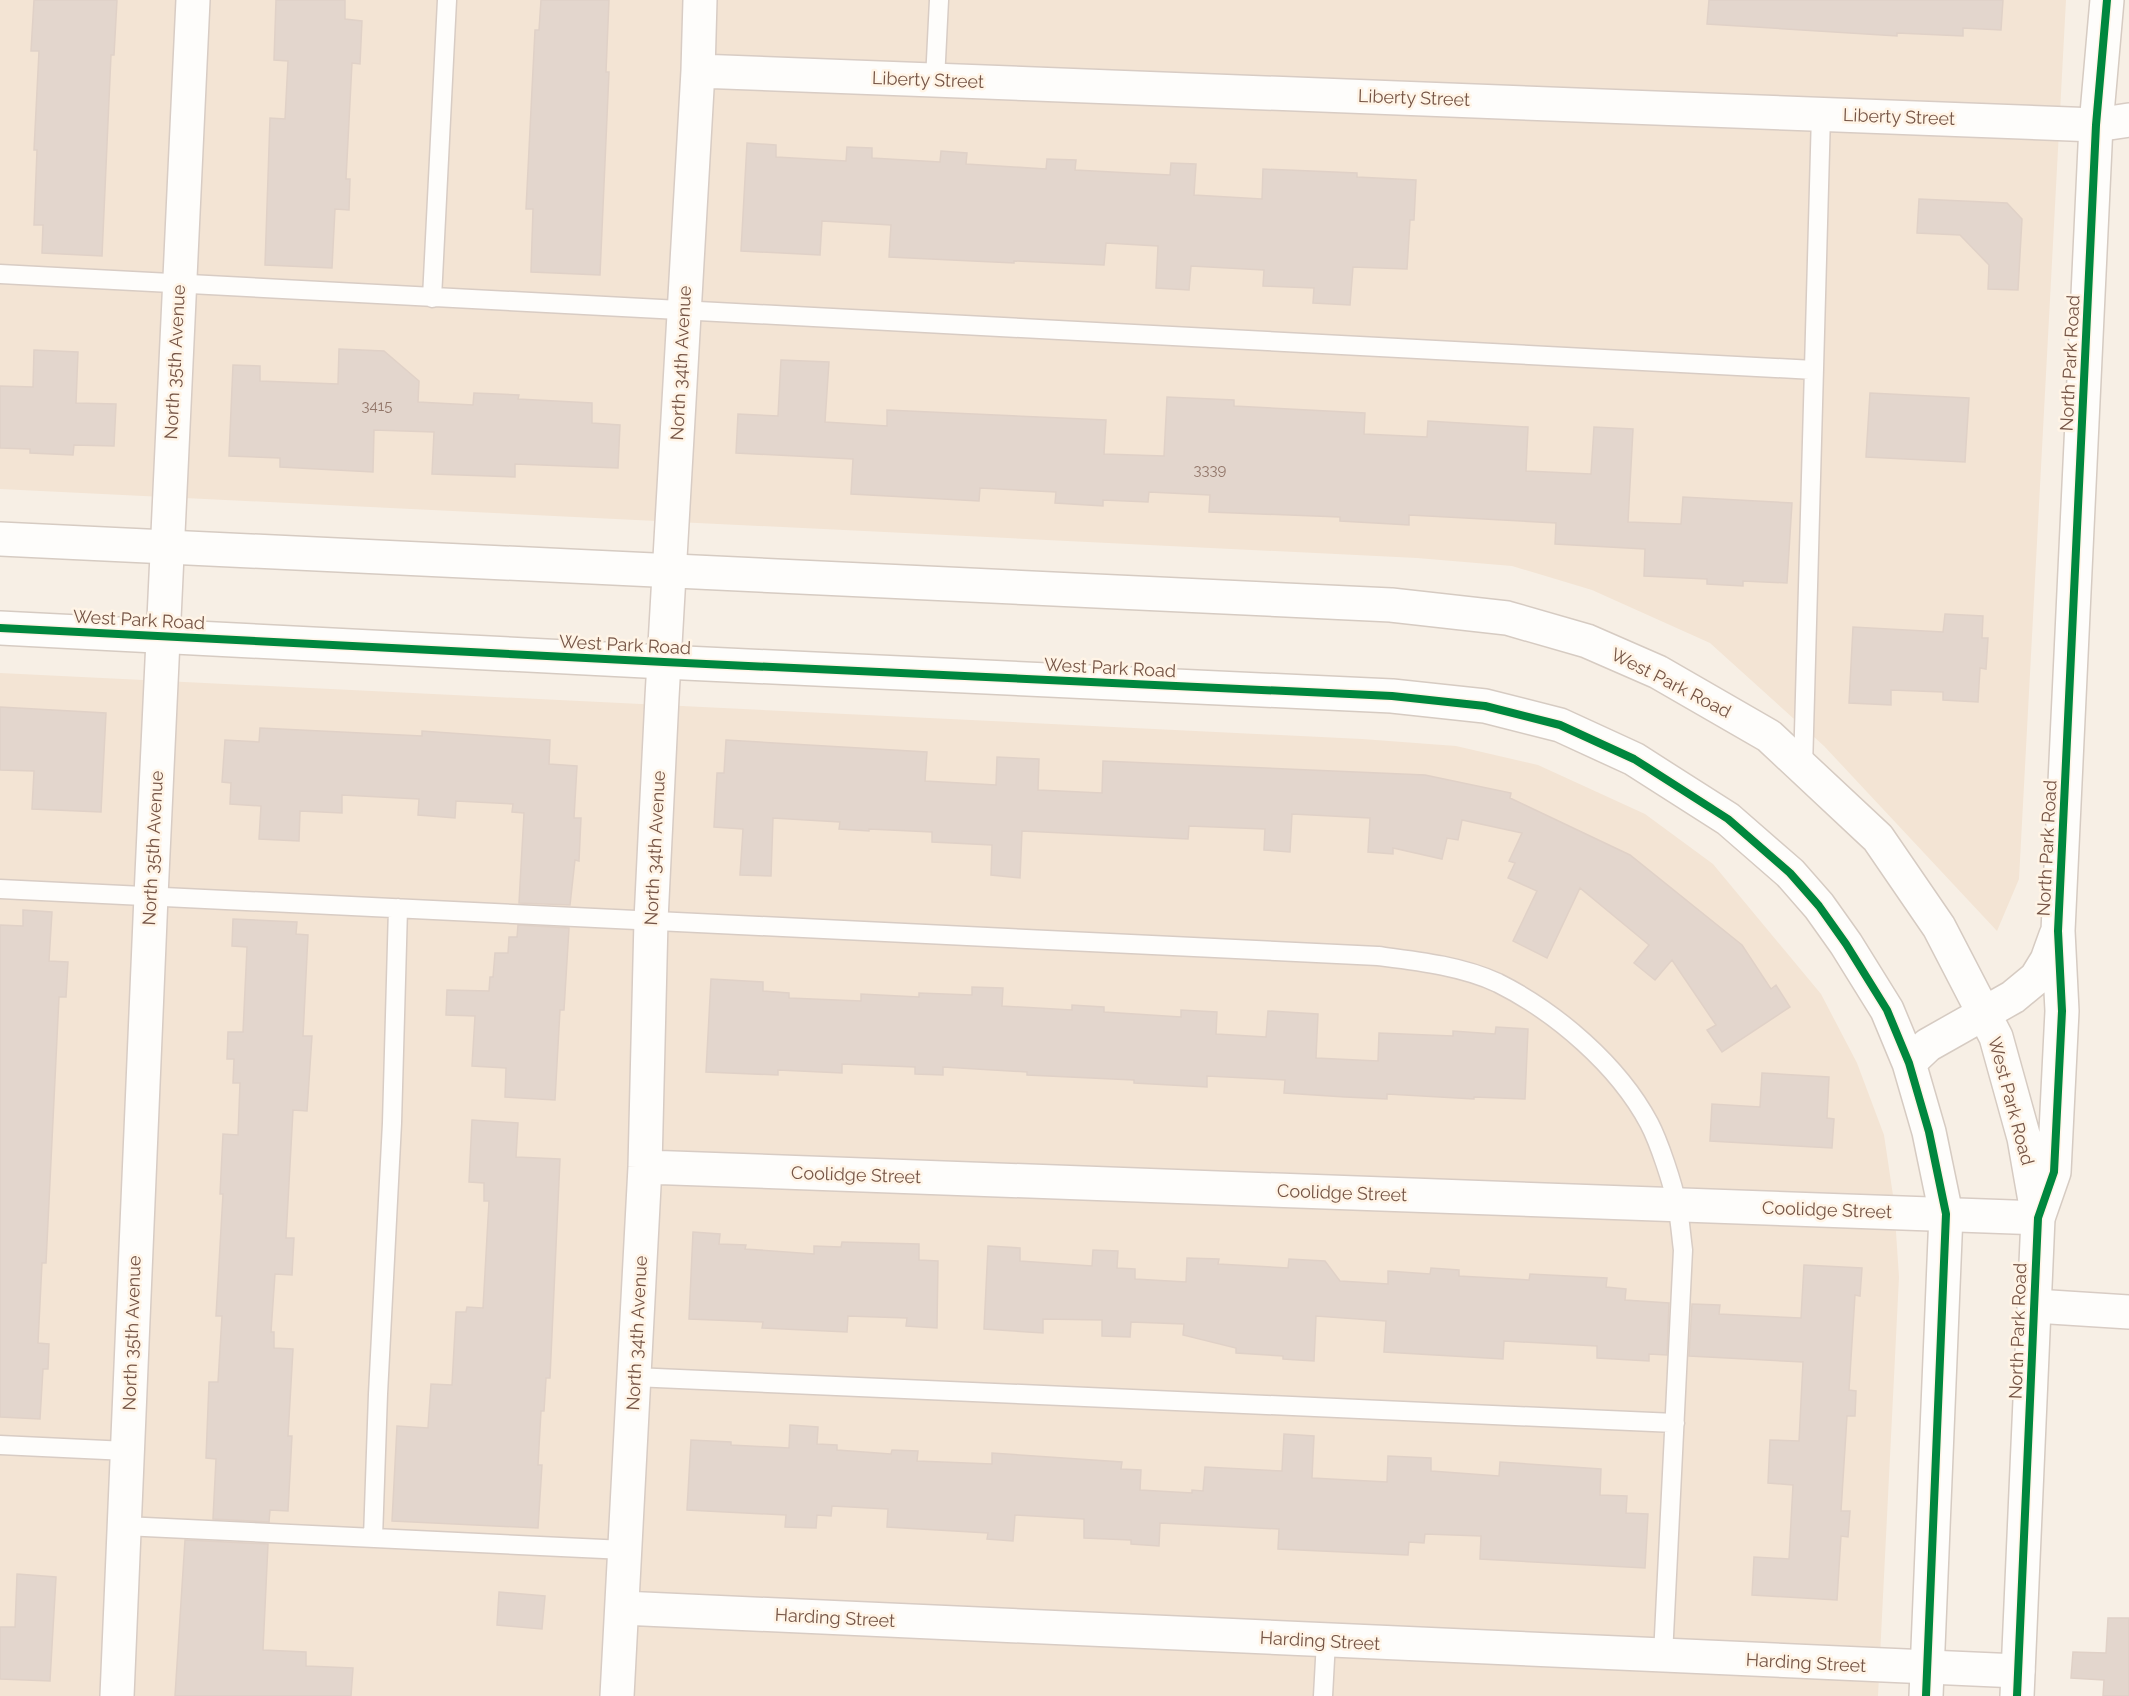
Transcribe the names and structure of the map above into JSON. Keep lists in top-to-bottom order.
{
  "streets": {
    "street": [
      "Liberty Street",
      "North 35th Avenue",
      "North 34th Avenue",
      "North Park Road",
      "West Park Road",
      "Coolidge Street",
      "Harding Street"
    ]
  },
  "crossings": [
    ["Liberty Street", "North 34th Avenue"],
    ["Liberty Street", "North Park Road"],
    ["North 35th Avenue", "West Park Road"],
    ["North 34th Avenue", "West Park Road"],
    ["North 34th Avenue", "Coolidge Street"],
    ["North 34th Avenue", "Harding Street"],
    ["North Park Road", "West Park Road"],
    ["North Park Road", "Coolidge Street"],
    ["North Park Road", "Harding Street"],
    ["West Park Road", "Coolidge Street"]
  ],
  "house_numbers": ["3415", "3339"]
}
